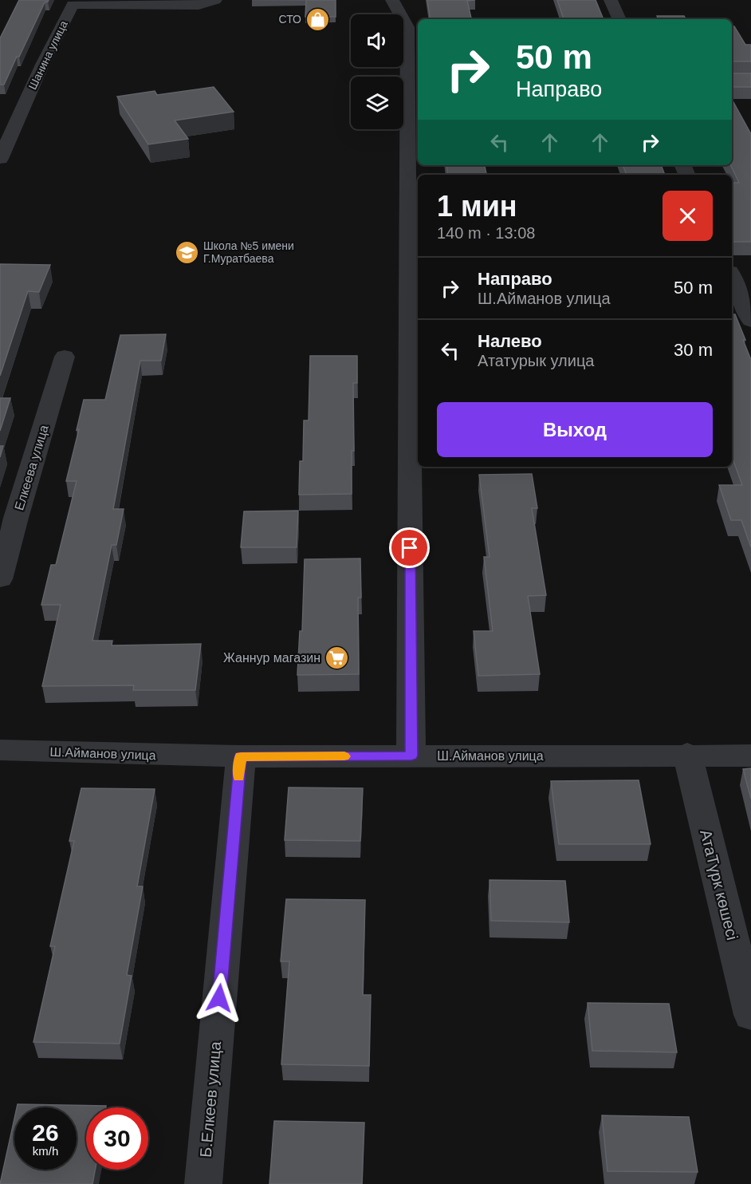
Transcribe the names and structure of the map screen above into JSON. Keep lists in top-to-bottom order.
{
  "streets": {
    "street": [
      "Шанина улица",
      "Елкеева улица",
      "Ш.Айманов улица",
      "АтаТүрк көшесі",
      "Б.Елкеев улица"
    ]
  },
  "crossings": [
    ["Ш.Айманов улица", "АтаТүрк көшесі"],
    ["Ш.Айманов улица", "Б.Елкеев улица"]
  ],
  "places": {
    "shop": ["СТО"],
    "school or university": ["Школа №5 имени Г.Муратбаева"],
    "supermarket": ["Жаннур магазин"]
  },
  "page": {
    "turn": ["50 m", "Направо"],
    "heading": ["1 мин", "140 m · 13:08"],
    "list": [
      {
        "name": "Направо",
        "note": "Ш.Айманов улица",
        "value": "50 m"
      },
      {
        "name": "Налево",
        "note": "Ататурык улица",
        "value": "30 m"
      }
    ],
    "buttons": "Выход",
    "speed": "26 km/h",
    "limit": "30"
  }
}
